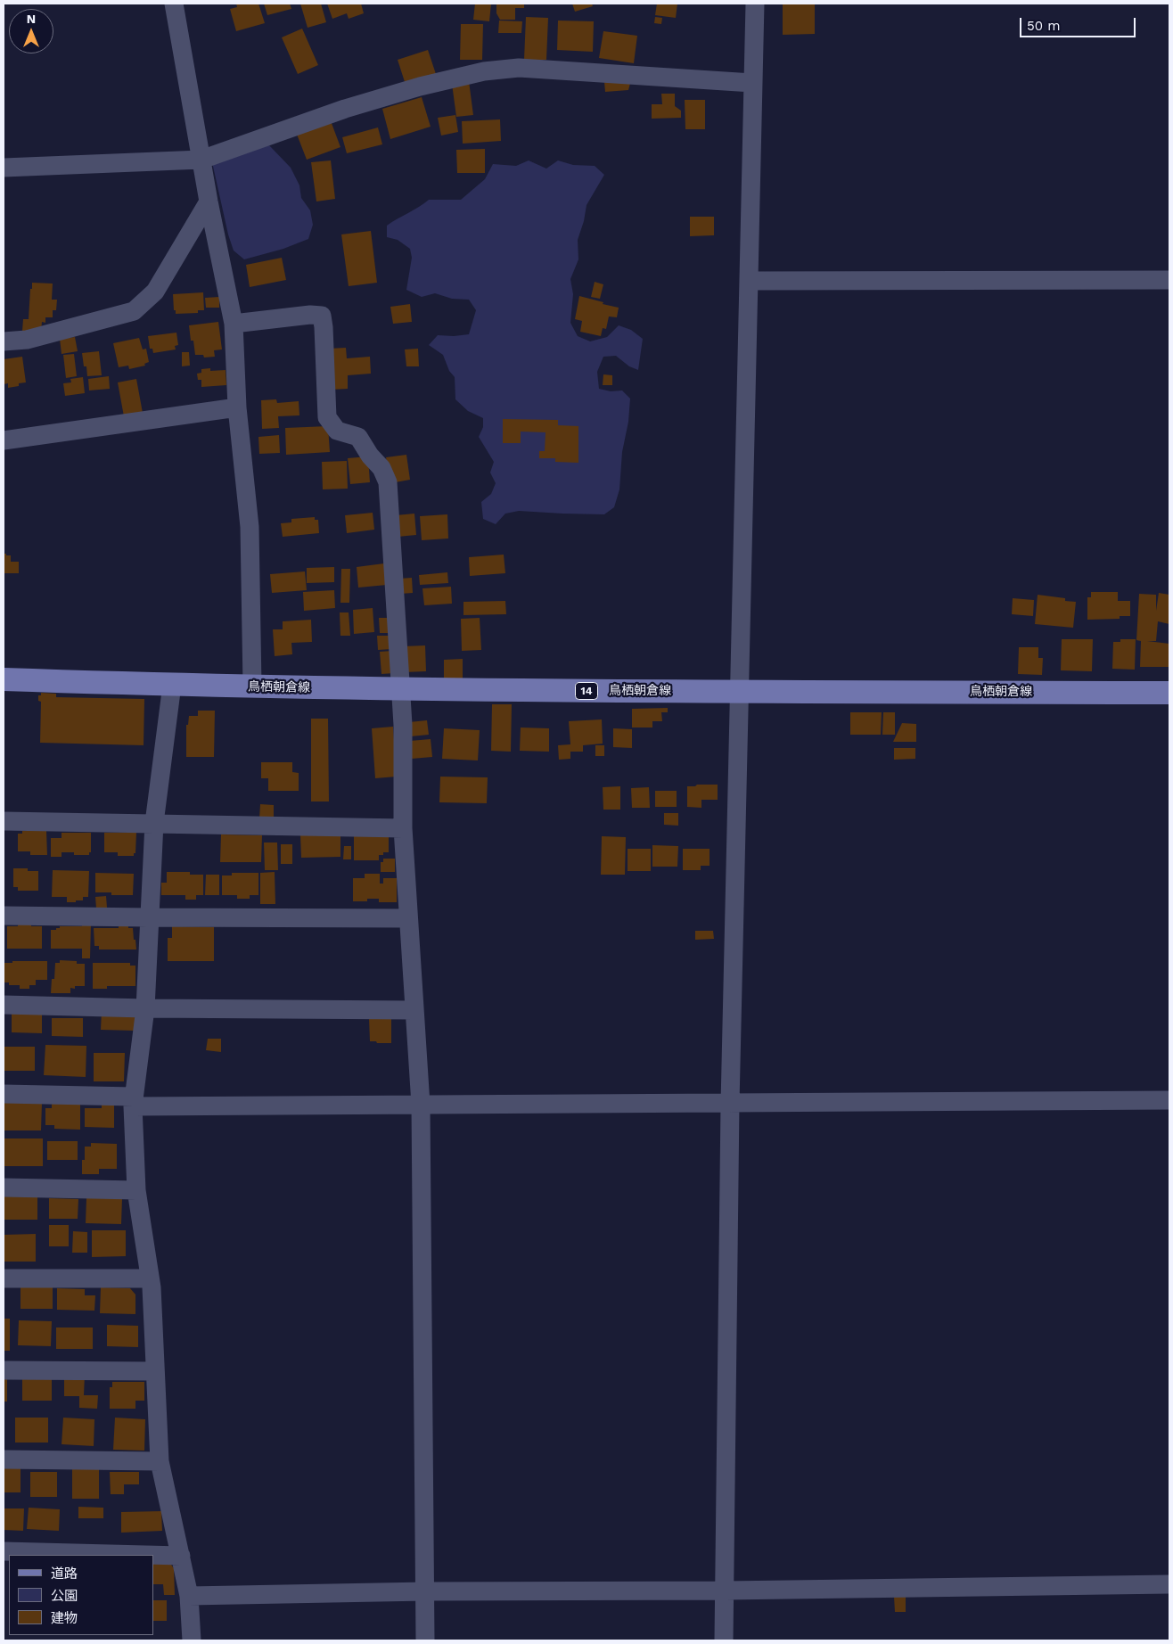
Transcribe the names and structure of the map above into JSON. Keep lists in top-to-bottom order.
{
  "streets": {
    "main road": ["鳥栖朝倉線", "14"]
  },
  "legend": ["道路", "公園", "建物"],
  "scale_bar": "50 m",
  "north": "top"
}
